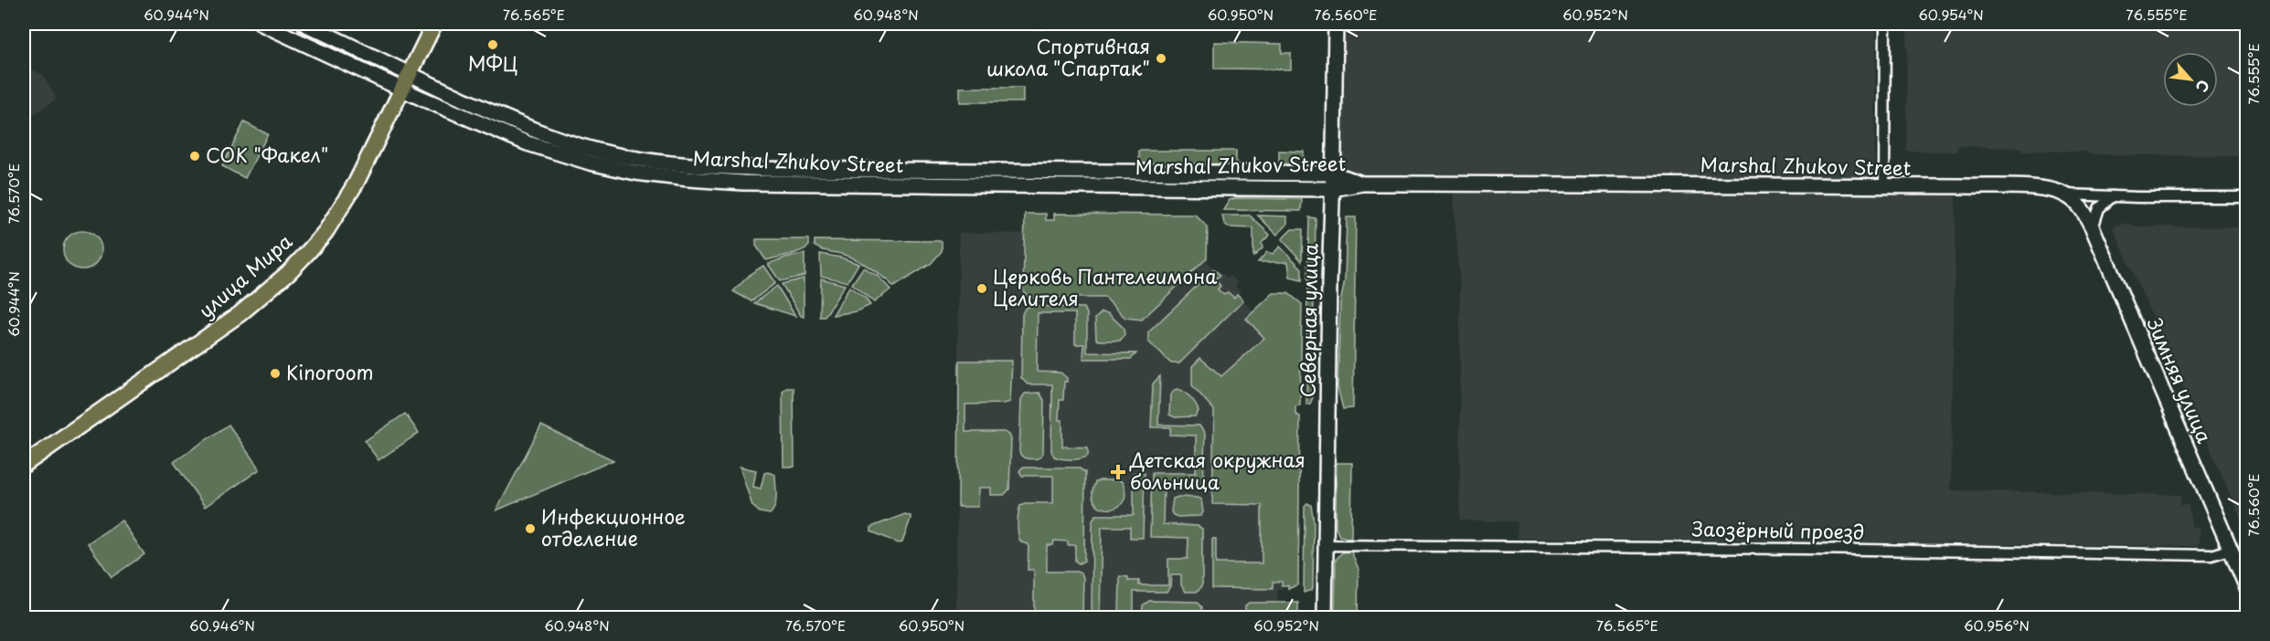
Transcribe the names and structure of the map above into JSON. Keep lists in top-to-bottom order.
{
  "streets": {
    "main road": [
      "Marshal Zhukov Street",
      "улица Мира",
      "Северная улица",
      "Зимняя улица"
    ],
    "street": ["Заозёрный проезд"]
  },
  "crossings": [
    ["Marshal Zhukov Street", "улица Мира"],
    ["Marshal Zhukov Street", "Северная улица"],
    ["Marshal Zhukov Street", "Зимняя улица"],
    ["Северная улица", "Заозёрный проезд"],
    ["Зимняя улица", "Заозёрный проезд"]
  ],
  "places": {
    "other": [
      "МФЦ",
      "Спортивная школа \"Спартак\"",
      "СОК \"Факел\"",
      "Церковь Пантелеимона Целителя",
      "Kinoroom",
      "Инфекционное отделение"
    ],
    "health": ["Детская окружная больница"]
  },
  "north": "bottom right",
  "coordinates": [
    "60.944°N",
    "76.565°E",
    "60.948°N",
    "60.950°N",
    "76.560°E",
    "60.952°N",
    "60.954°N",
    "76.555°E",
    "76.570°E",
    "60.946°N",
    "60.956°N"
  ]
}
